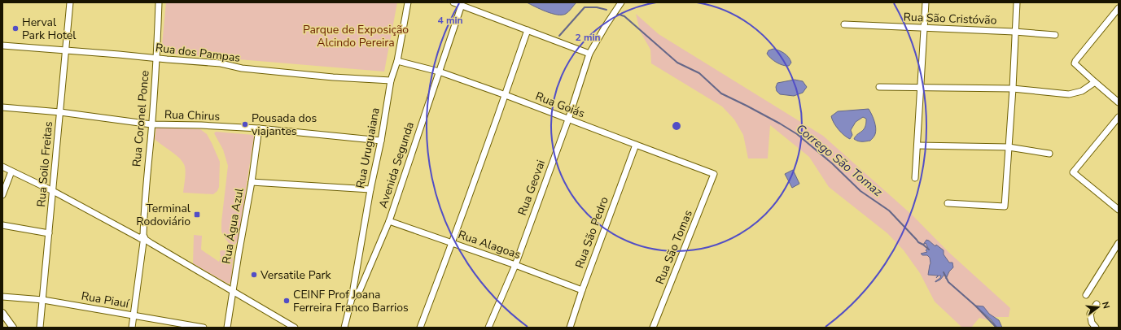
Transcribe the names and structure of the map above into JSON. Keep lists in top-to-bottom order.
{
  "streets": {
    "street": [
      "Rua São Cristóvão",
      "Rua dos Pampas",
      "Rua Goiás",
      "Rua Chirus",
      "Rua Coronel Ponce",
      "Rua Uruguaiana",
      "Rua Soilo Freitas",
      "Avenida Segunda",
      "Rua Geovai",
      "Rua Água Azul",
      "Rua São Pedro",
      "Rua Alagoas",
      "Rua São Tomas",
      "Rua Piauí"
    ]
  },
  "crossings": [
    ["Rua dos Pampas", "Rua Coronel Ponce"],
    ["Rua dos Pampas", "Rua Uruguaiana"],
    ["Rua dos Pampas", "Rua Soilo Freitas"],
    ["Rua Goiás", "Rua Uruguaiana"],
    ["Rua Goiás", "Avenida Segunda"],
    ["Rua Goiás", "Rua Geovai"],
    ["Rua Goiás", "Rua São Pedro"],
    ["Rua Goiás", "Rua São Tomas"],
    ["Rua Chirus", "Rua Coronel Ponce"],
    ["Rua Chirus", "Rua Uruguaiana"],
    ["Rua Chirus", "Rua Soilo Freitas"],
    ["Rua Chirus", "Rua Água Azul"],
    ["Rua Coronel Ponce", "Rua Piauí"],
    ["Rua Uruguaiana", "Avenida Segunda"],
    ["Rua Soilo Freitas", "Rua Piauí"],
    ["Avenida Segunda", "Rua Alagoas"],
    ["Rua Geovai", "Rua Alagoas"],
    ["Rua São Pedro", "Rua Alagoas"]
  ],
  "water": ["Corrego São Tomaz"],
  "parks": ["Parque de Exposição Alcindo Pereira"],
  "places": {
    "other": [
      "Herval Park Hotel",
      "Pousada dos viajantes",
      "Versatile Park",
      "CEINF Prof Joana Ferreira Franco Barrios"
    ],
    "transit": ["Terminal Rodoviário"]
  },
  "north": "right",
  "rings": ["4 min", "2 min"]
}
